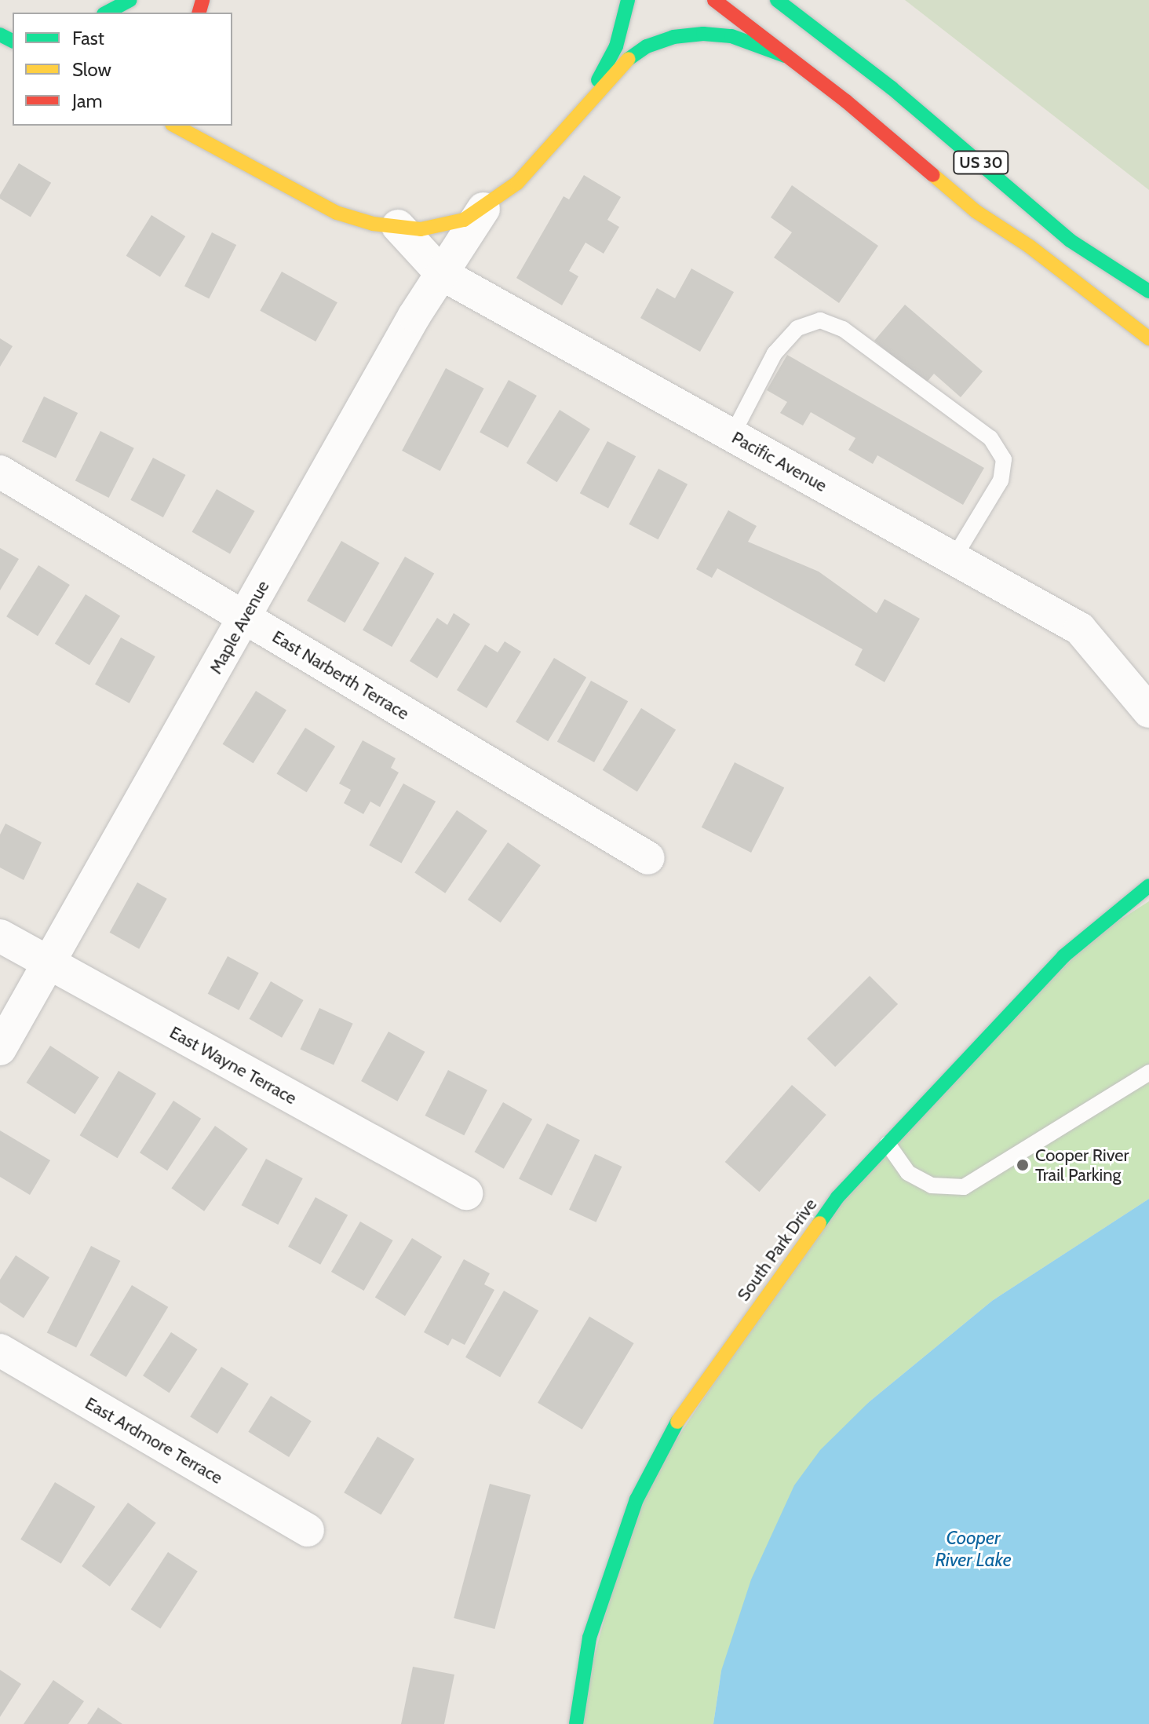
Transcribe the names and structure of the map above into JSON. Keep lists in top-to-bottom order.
{
  "streets": {
    "main road": ["US 30", "South Park Drive"],
    "street": [
      "Pacific Avenue",
      "Maple Avenue",
      "East Narberth Terrace",
      "East Wayne Terrace",
      "East Ardmore Terrace"
    ]
  },
  "crossings": [
    ["Pacific Avenue", "Maple Avenue"],
    ["Maple Avenue", "East Narberth Terrace"],
    ["Maple Avenue", "East Wayne Terrace"]
  ],
  "water": ["Cooper River Lake"],
  "places": ["Cooper River Trail Parking"],
  "legend": ["Fast", "Slow", "Jam"]
}
